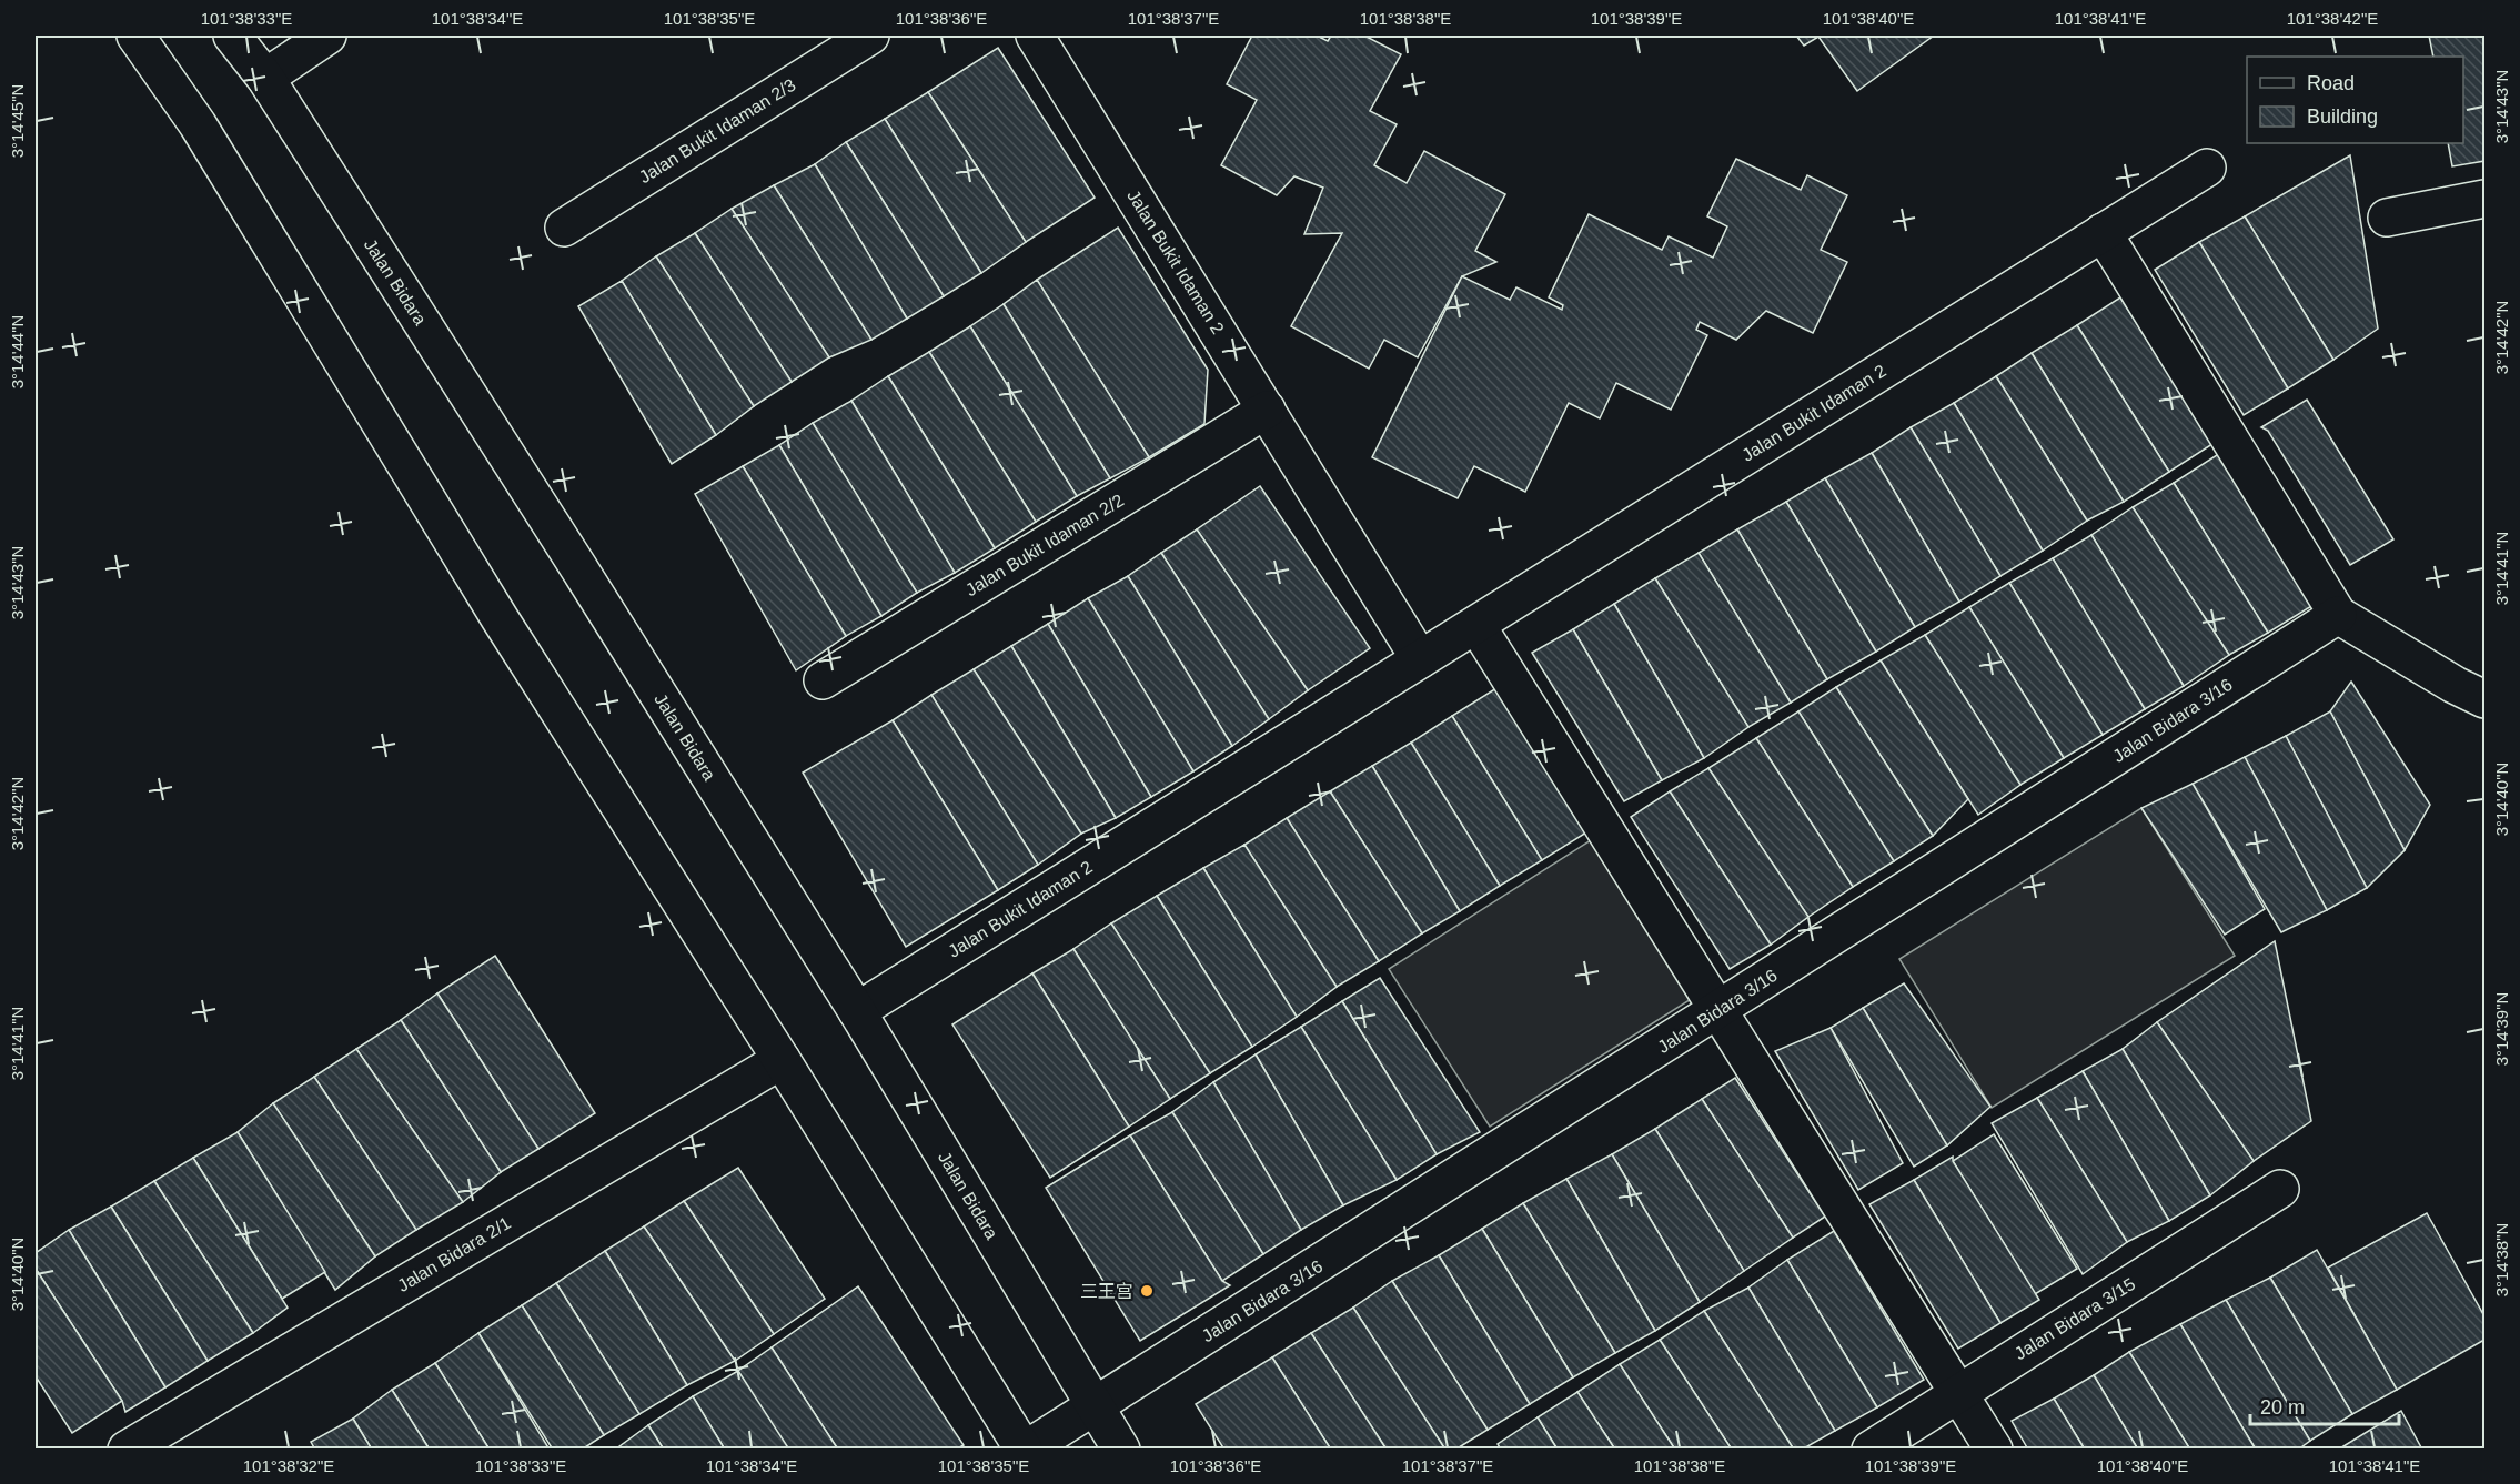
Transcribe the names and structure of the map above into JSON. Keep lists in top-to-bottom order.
{
  "streets": {
    "street": [
      "Jalan Bukit Idaman 2/3",
      "Jalan Bukit Idaman 2",
      "Jalan Bidara",
      "Jalan Bukit Idaman 2/2",
      "Jalan Bidara 3/16",
      "Jalan Bidara 2/1",
      "Jalan Bidara 3/15"
    ]
  },
  "crossings": [
    ["Jalan Bukit Idaman 2", "Jalan Bidara"],
    ["Jalan Bukit Idaman 2", "Jalan Bukit Idaman 2/2"],
    ["Jalan Bidara", "Jalan Bidara 3/16"]
  ],
  "places": ["三王宫"],
  "legend": ["Road", "Building"],
  "scale_bar": "20 m",
  "coordinates": [
    "101°38'33\"E",
    "101°38'34\"E",
    "101°38'35\"E",
    "101°38'36\"E",
    "101°38'37\"E",
    "101°38'38\"E",
    "101°38'39\"E",
    "101°38'40\"E",
    "101°38'41\"E",
    "101°38'42\"E",
    "3°14'43\"N",
    "3°14'45\"N",
    "3°14'42\"N",
    "3°14'44\"N",
    "3°14'41\"N",
    "3°14'40\"N",
    "3°14'39\"N",
    "3°14'38\"N",
    "101°38'32\"E"
  ]
}
